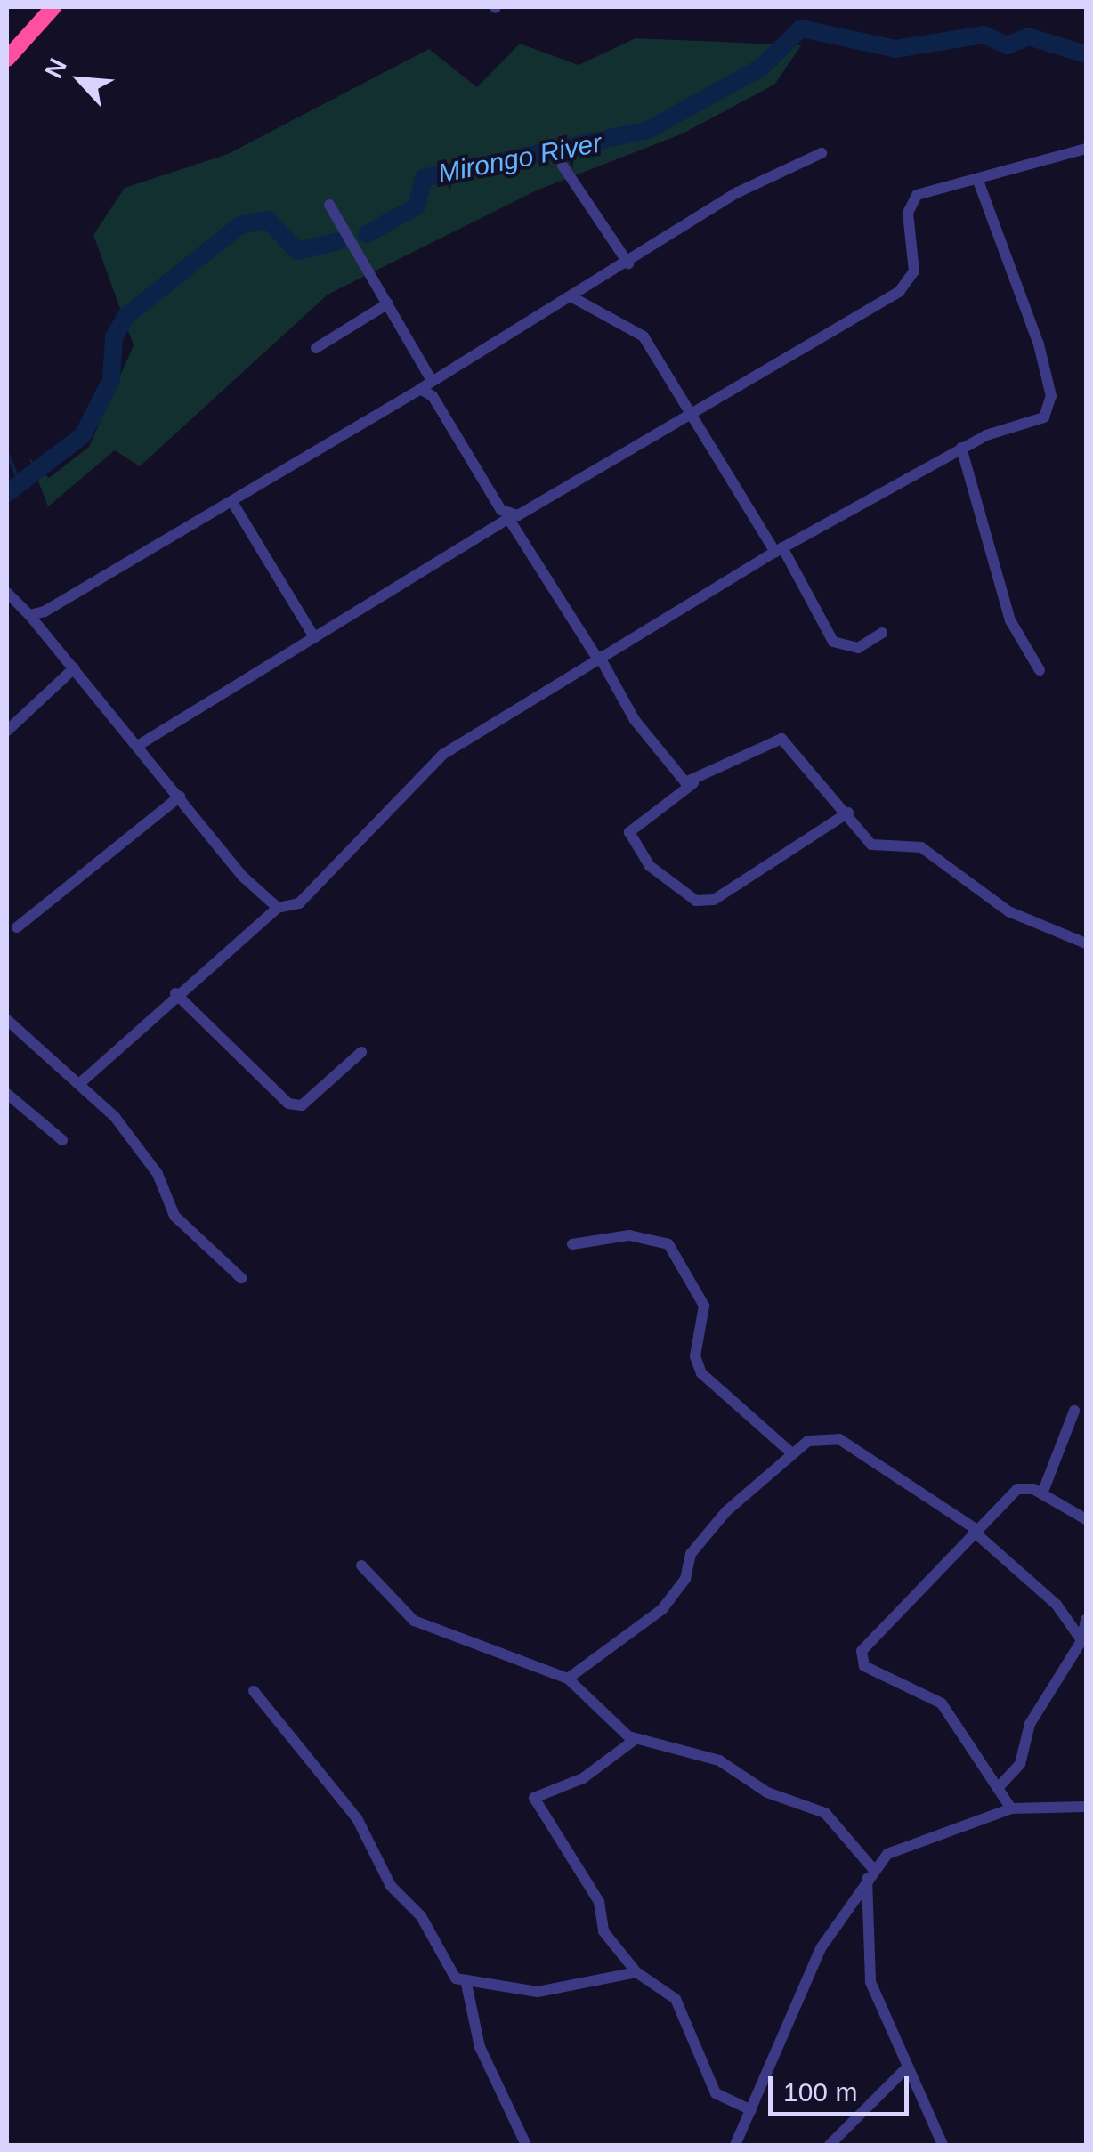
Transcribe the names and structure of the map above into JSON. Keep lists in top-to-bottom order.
{
  "water": ["Mirongo River"],
  "scale_bar": "100 m",
  "north": "top left"
}
